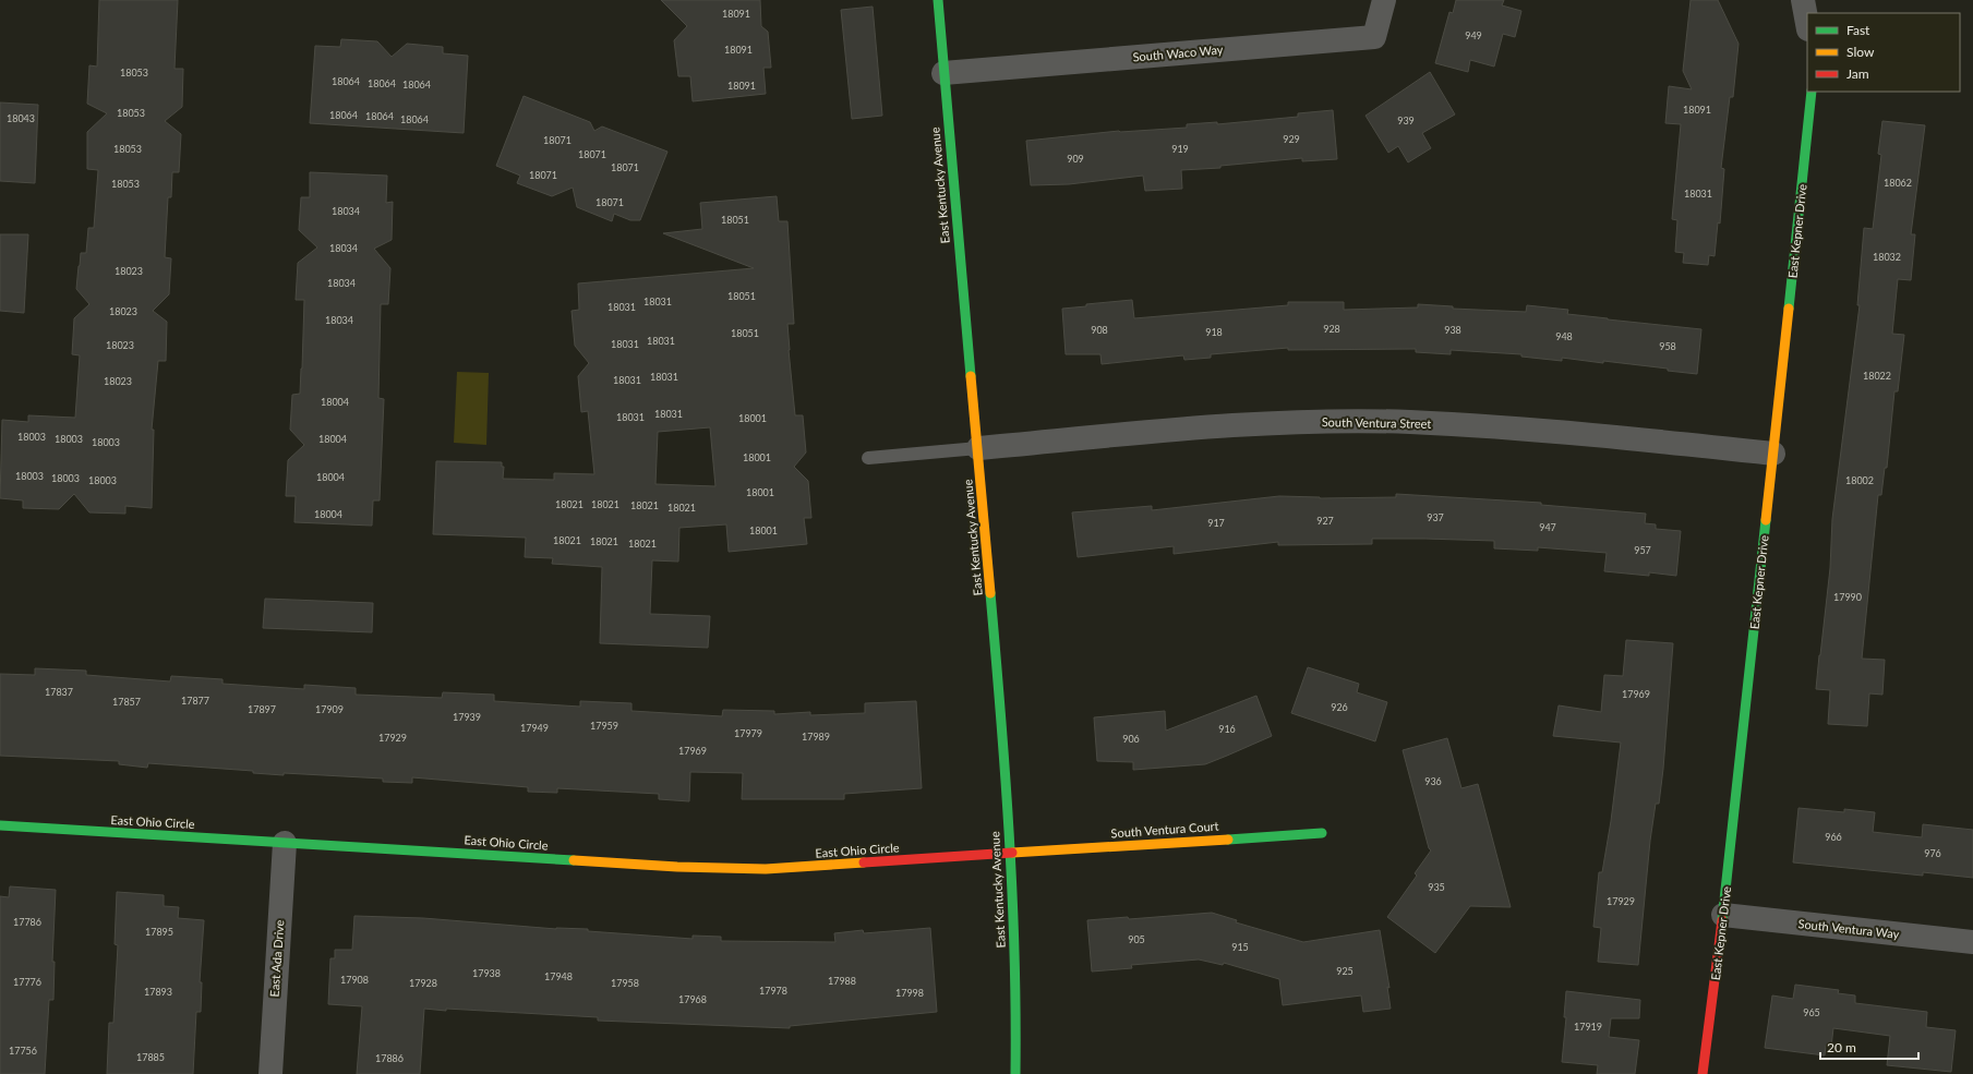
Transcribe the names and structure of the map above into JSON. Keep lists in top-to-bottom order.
{
  "streets": {
    "street": [
      "South Waco Way",
      "East Kentucky Avenue",
      "East Kepner Drive",
      "South Ventura Street",
      "East Ohio Circle",
      "South Ventura Court",
      "South Ventura Way",
      "East Ada Drive"
    ]
  },
  "crossings": [
    ["South Waco Way", "East Kentucky Avenue"],
    ["East Kentucky Avenue", "South Ventura Street"],
    ["East Kentucky Avenue", "East Ohio Circle"],
    ["East Kentucky Avenue", "South Ventura Court"],
    ["East Kepner Drive", "South Ventura Street"],
    ["East Kepner Drive", "South Ventura Way"],
    ["East Ohio Circle", "South Ventura Court"],
    ["East Ohio Circle", "East Ada Drive"]
  ],
  "house_numbers": [
    "18091",
    "949",
    "18091",
    "18053",
    "18064",
    "18064",
    "18064",
    "18091",
    "18091",
    "18053",
    "18064",
    "18064",
    "18043",
    "18064",
    "939",
    "929",
    "18071",
    "18053",
    "919",
    "18071",
    "909",
    "18071",
    "18071",
    "18062",
    "18053",
    "18031",
    "18071",
    "18034",
    "18051",
    "18034",
    "18032",
    "18023",
    "18034",
    "18051",
    "18031",
    "18031",
    "18023",
    "18034",
    "928",
    "908",
    "938",
    "918",
    "18051",
    "948",
    "18031",
    "18031",
    "18023",
    "958",
    "18022",
    "18031",
    "18031",
    "18023",
    "18004",
    "18031",
    "18031",
    "18001",
    "18003",
    "18003",
    "18004",
    "18003",
    "18001",
    "18003",
    "18004",
    "18003",
    "18003",
    "18002",
    "18001",
    "18021",
    "18021",
    "18021",
    "18021",
    "18004",
    "937",
    "927",
    "917",
    "947",
    "18001",
    "18021",
    "18021",
    "18021",
    "957",
    "17990",
    "17837",
    "17969",
    "17877",
    "17857",
    "926",
    "17897",
    "17909",
    "17939",
    "17959",
    "17949",
    "916",
    "17979",
    "17989",
    "17929",
    "906",
    "17969",
    "936",
    "966",
    "976",
    "935",
    "17929",
    "17786",
    "17895",
    "905",
    "915",
    "925",
    "17938",
    "17948",
    "17908",
    "17988",
    "17776",
    "17928",
    "17958",
    "17978",
    "17893",
    "17998",
    "17968",
    "965",
    "17919",
    "17756",
    "17885",
    "17886"
  ],
  "legend": ["Fast", "Slow", "Jam"],
  "scale_bar": "20 m"
}
